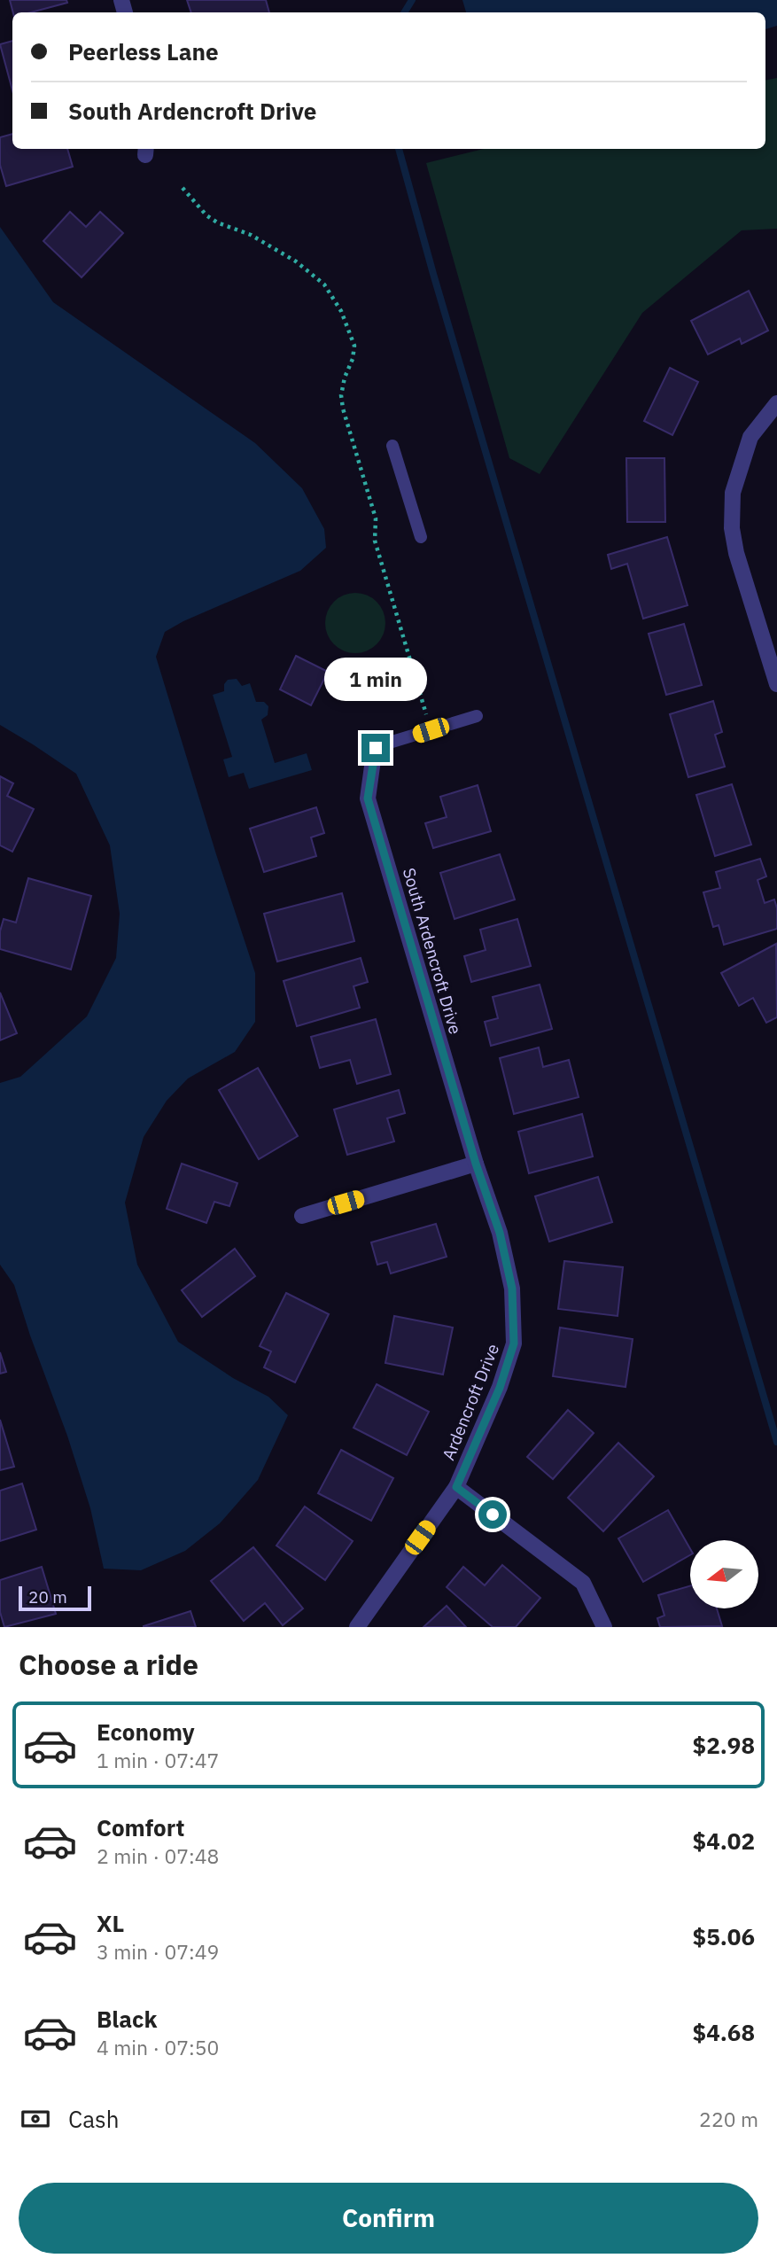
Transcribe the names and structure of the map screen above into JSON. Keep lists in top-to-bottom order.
{
  "streets": {
    "street": ["South Ardencroft Drive", "Ardencroft Drive"]
  },
  "crossings": [
    ["South Ardencroft Drive", "Ardencroft Drive"]
  ],
  "scale_bar": "20 m",
  "north": "left",
  "page": {
    "banner": ["Peerless Lane", "South Ardencroft Drive"],
    "bubble": "1 min",
    "scale": "20 m",
    "heading": "Choose a ride",
    "list": [
      {
        "name": "Economy",
        "note": "1 min · 07:47",
        "value": "$2.98"
      },
      {
        "name": "Comfort",
        "note": "2 min · 07:48",
        "value": "$4.02"
      },
      {
        "name": "XL",
        "note": "3 min · 07:49",
        "value": "$5.06"
      },
      {
        "name": "Black",
        "note": "4 min · 07:50",
        "value": "$4.68"
      }
    ],
    "pay": ["Cash", "220 m"],
    "buttons": "Confirm"
  }
}
